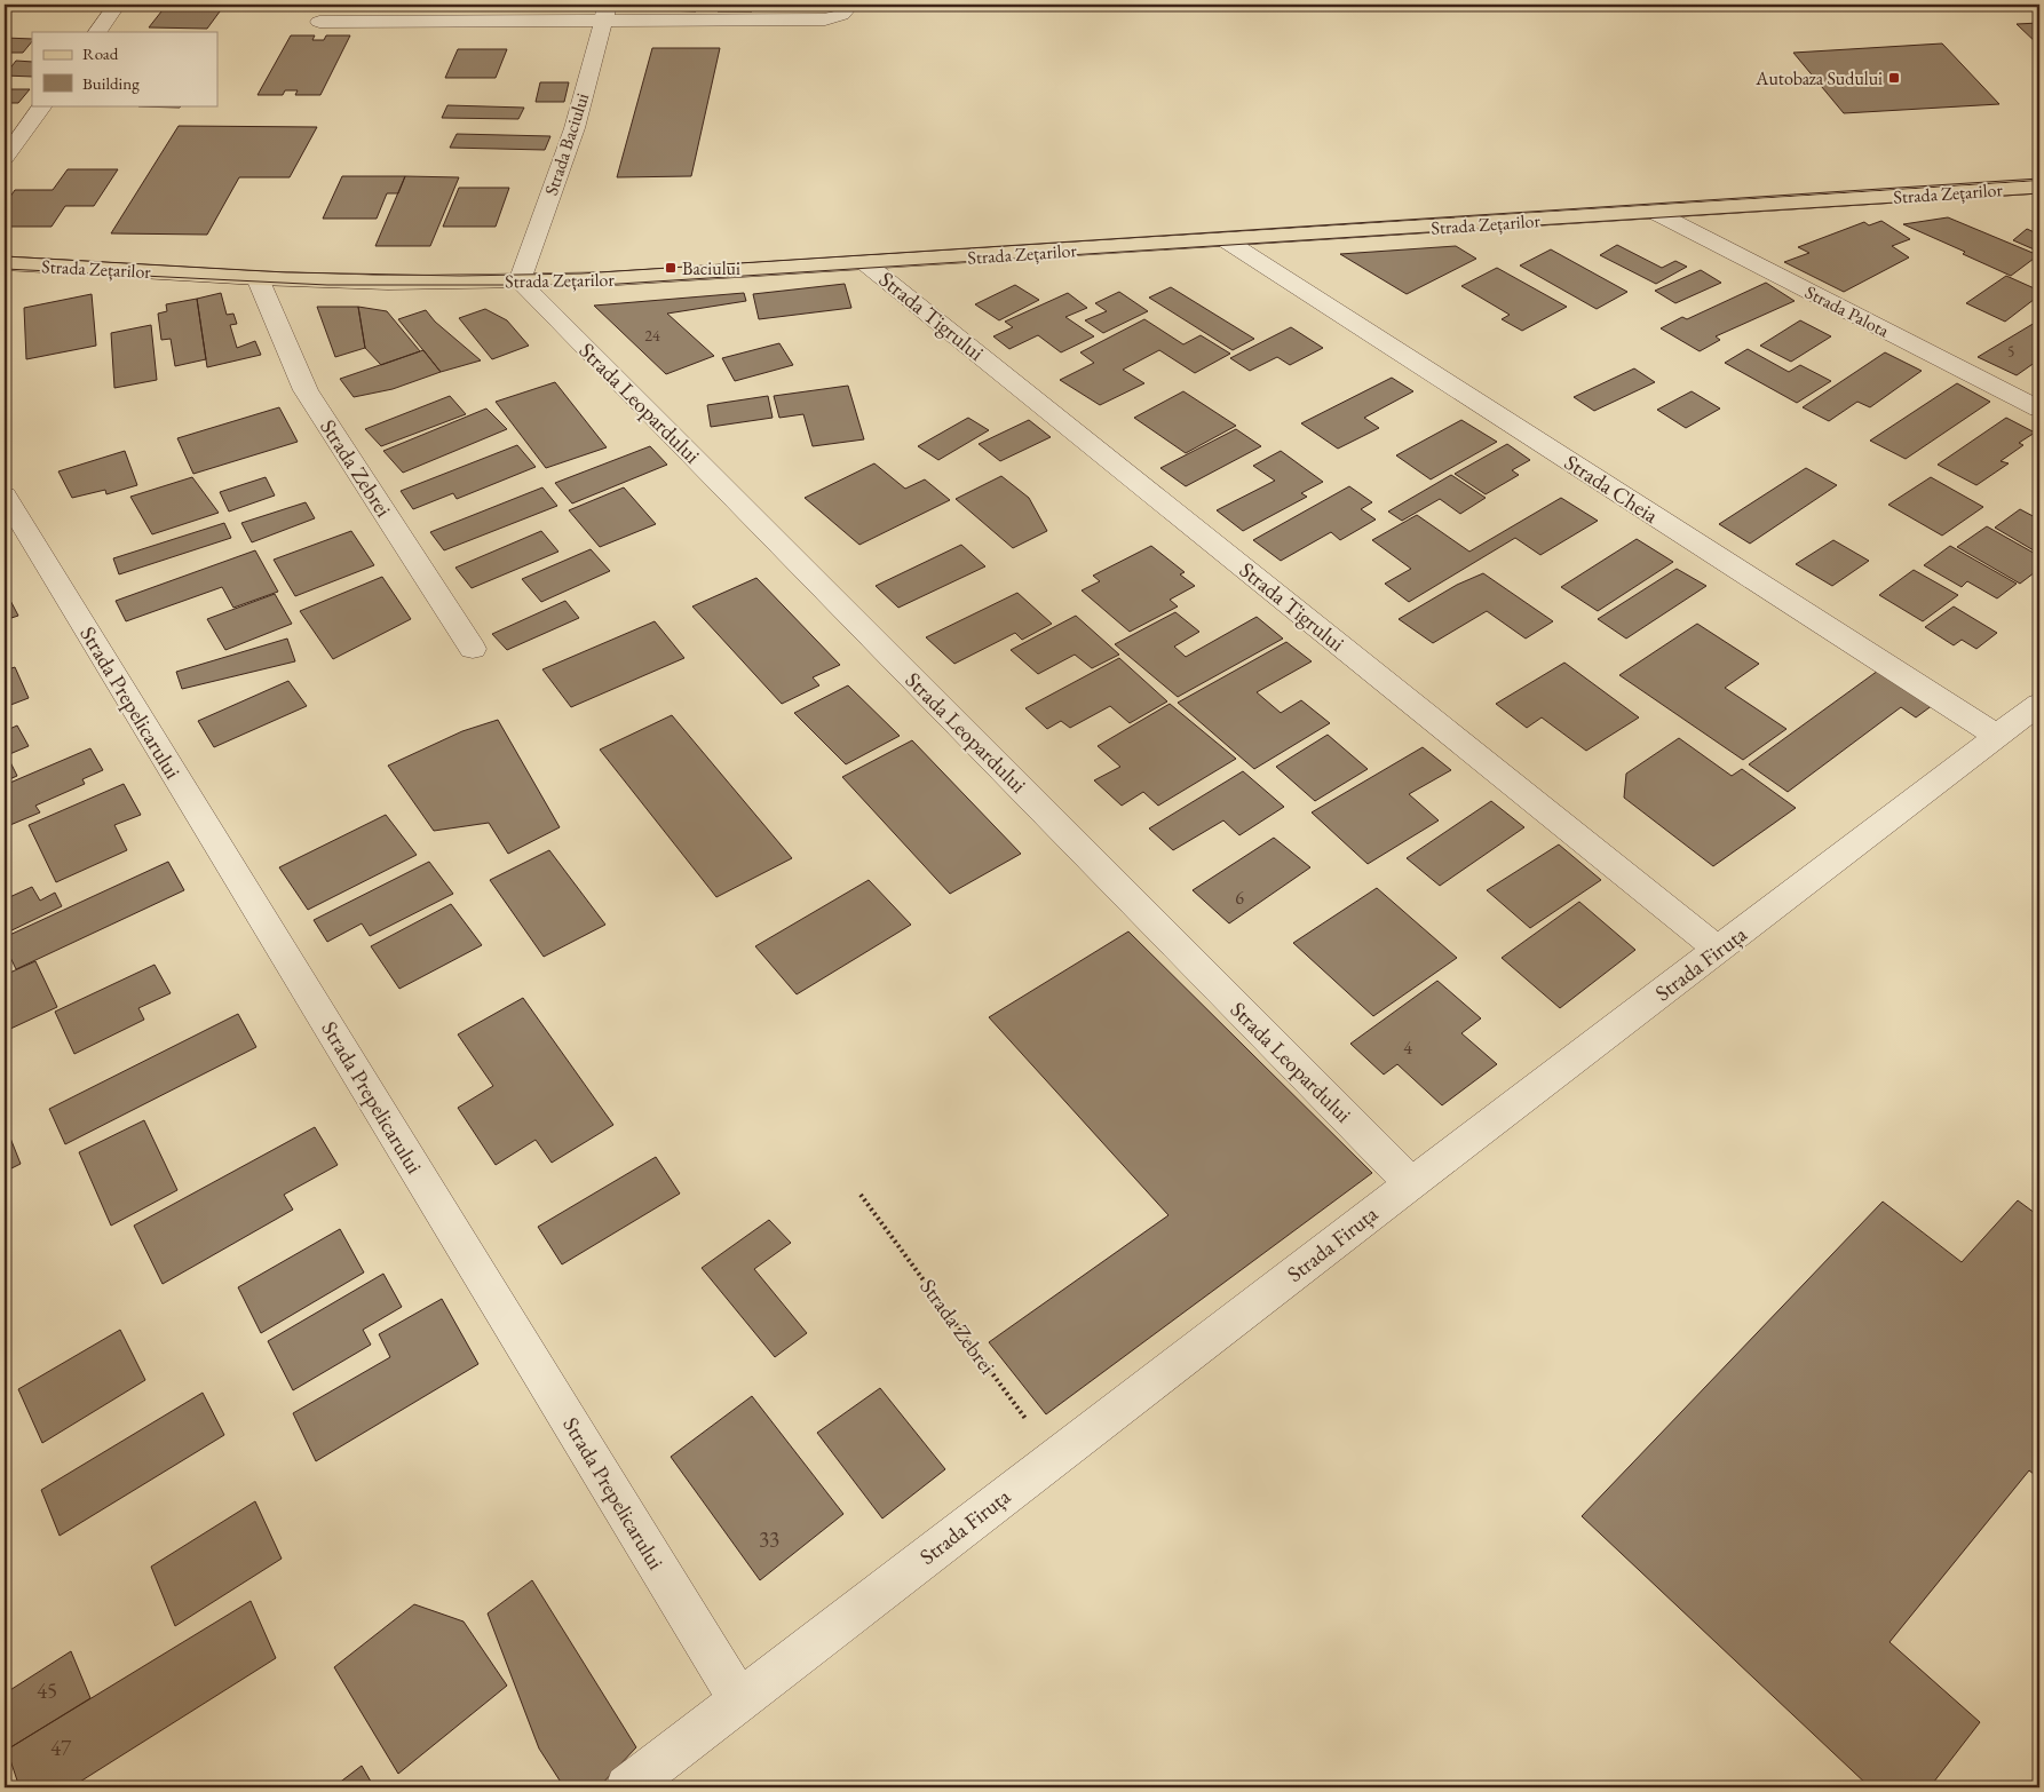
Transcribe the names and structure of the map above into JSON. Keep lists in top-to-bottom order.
{
  "streets": {
    "main road": ["Strada Zețarilor"],
    "street": [
      "Strada Baciului",
      "Strada Palota",
      "Strada Tigrului",
      "Strada Leopardului",
      "Strada Zebrei",
      "Strada Cheia",
      "Strada Prepelicarului",
      "Strada Firuța"
    ]
  },
  "crossings": [
    ["Strada Baciului", "Strada Zețarilor"],
    ["Strada Baciului", "Strada Leopardului"],
    ["Strada Zețarilor", "Strada Palota"],
    ["Strada Zețarilor", "Strada Tigrului"],
    ["Strada Zețarilor", "Strada Leopardului"],
    ["Strada Zețarilor", "Strada Zebrei"],
    ["Strada Zețarilor", "Strada Cheia"],
    ["Strada Tigrului", "Strada Firuța"],
    ["Strada Leopardului", "Strada Firuța"],
    ["Strada Zebrei", "Strada Firuța"],
    ["Strada Cheia", "Strada Firuța"],
    ["Strada Prepelicarului", "Strada Firuța"]
  ],
  "places": {
    "transit": ["Autobaza Sudului", "Baciului"]
  },
  "house_numbers": [
    "24",
    "5",
    "6",
    "4",
    "33",
    "45",
    "47"
  ],
  "legend": ["Road", "Building"]
}
